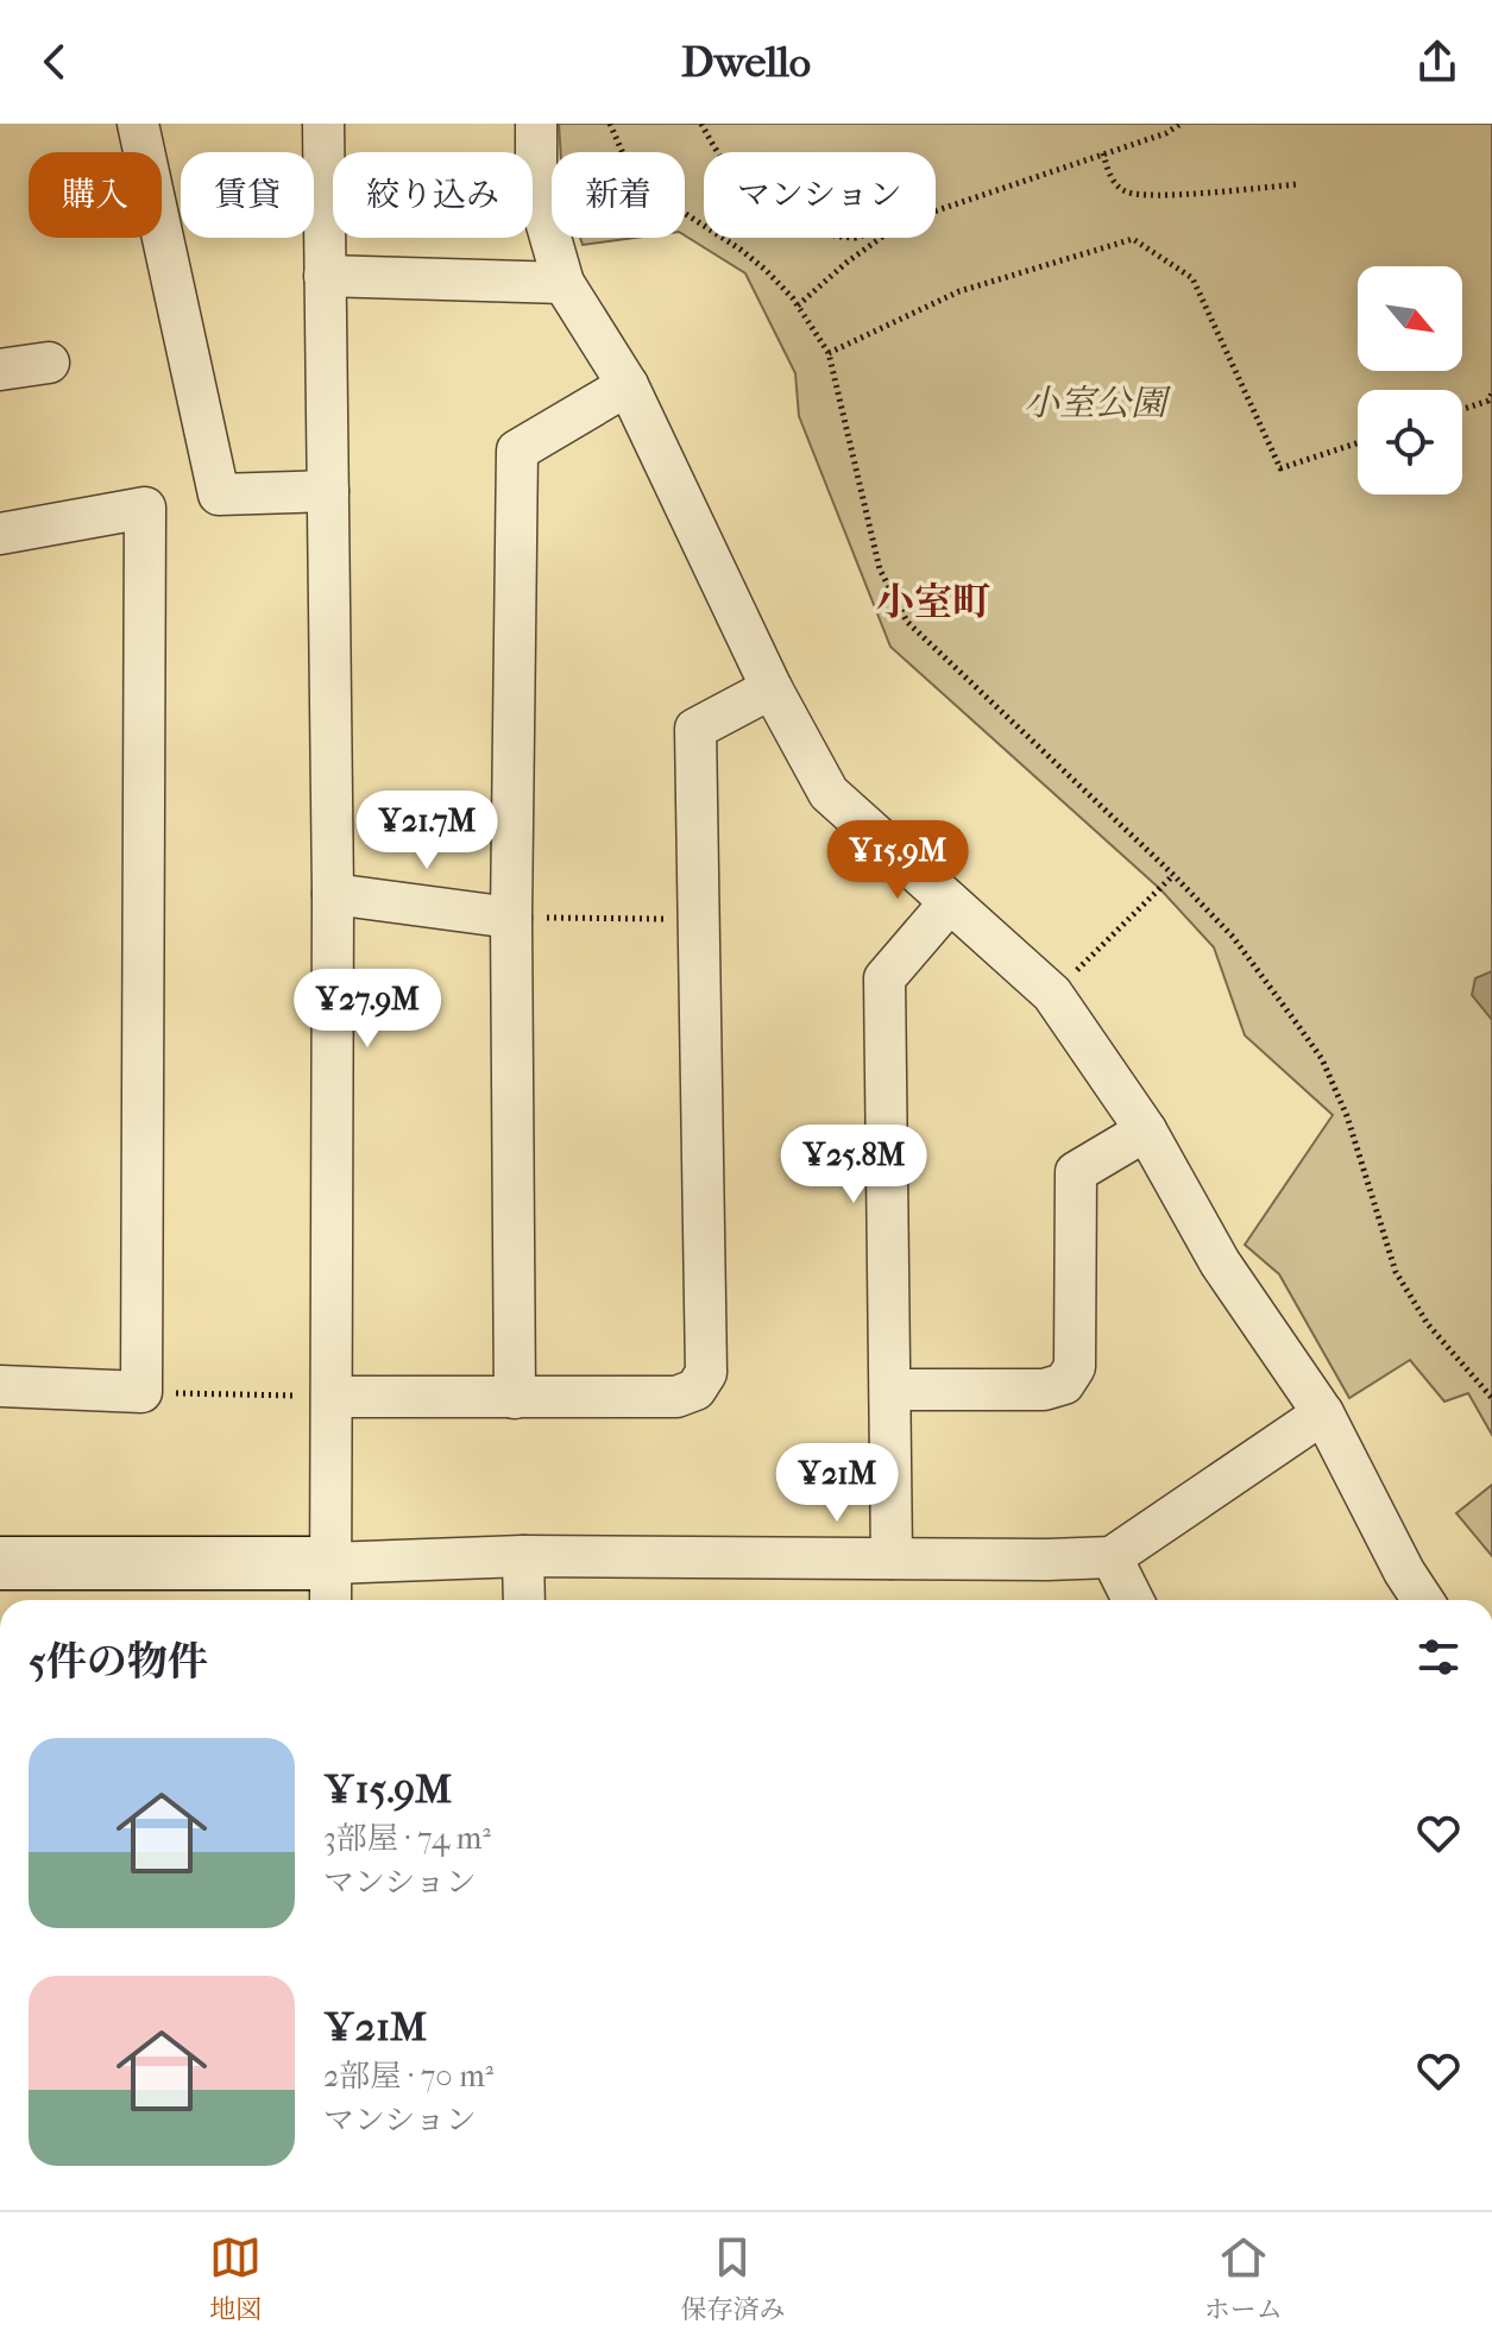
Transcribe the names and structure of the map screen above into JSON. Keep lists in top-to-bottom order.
{
  "districts": ["小室町"],
  "parks": ["小室公園"],
  "north": "bottom right",
  "page": {
    "header": "Dwello",
    "chip": [
      "購入",
      "賃貸",
      "絞り込み",
      "新着",
      "マンション"
    ],
    "price": [
      "¥21.7M",
      "¥15.9M",
      "¥27.9M",
      "¥25.8M",
      "¥21M"
    ],
    "heading": "5件の物件",
    "list": [
      {
        "name": "¥15.9M",
        "note": "3部屋 · 74 m² · マンション"
      },
      {
        "name": "¥21M",
        "note": "2部屋 · 70 m² · マンション"
      }
    ],
    "tabs": ["地図", "保存済み", "ホーム"]
  }
}
